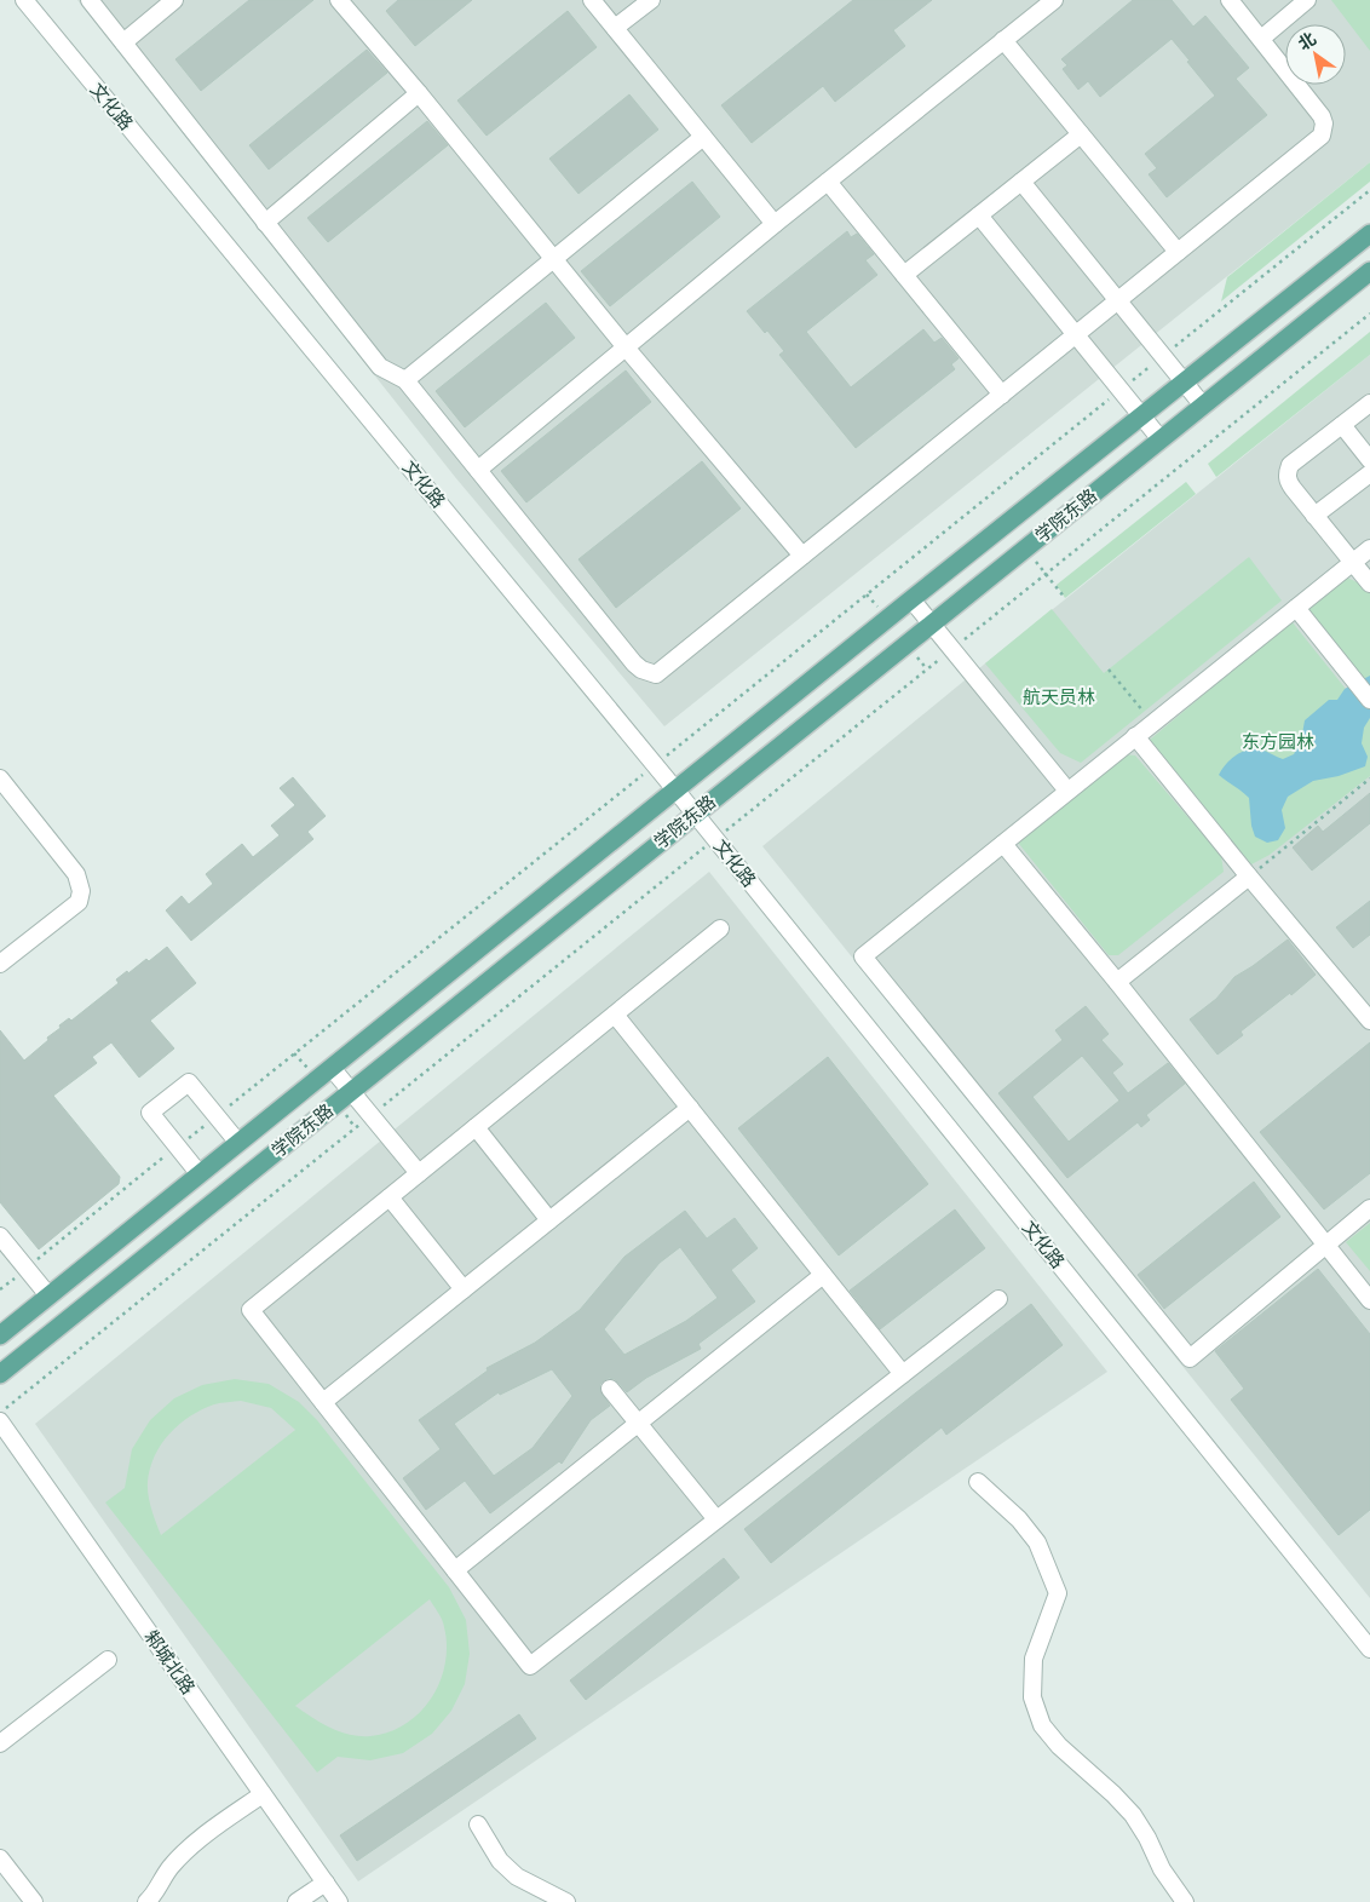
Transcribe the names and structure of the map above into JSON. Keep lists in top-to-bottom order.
{
  "streets": {
    "main road": ["学院东路"],
    "street": ["文化路", "邾城北路"]
  },
  "crossings": [
    ["文化路", "学院东路"]
  ],
  "parks": ["航天员林", "东方园林"],
  "north": "top left"
}
